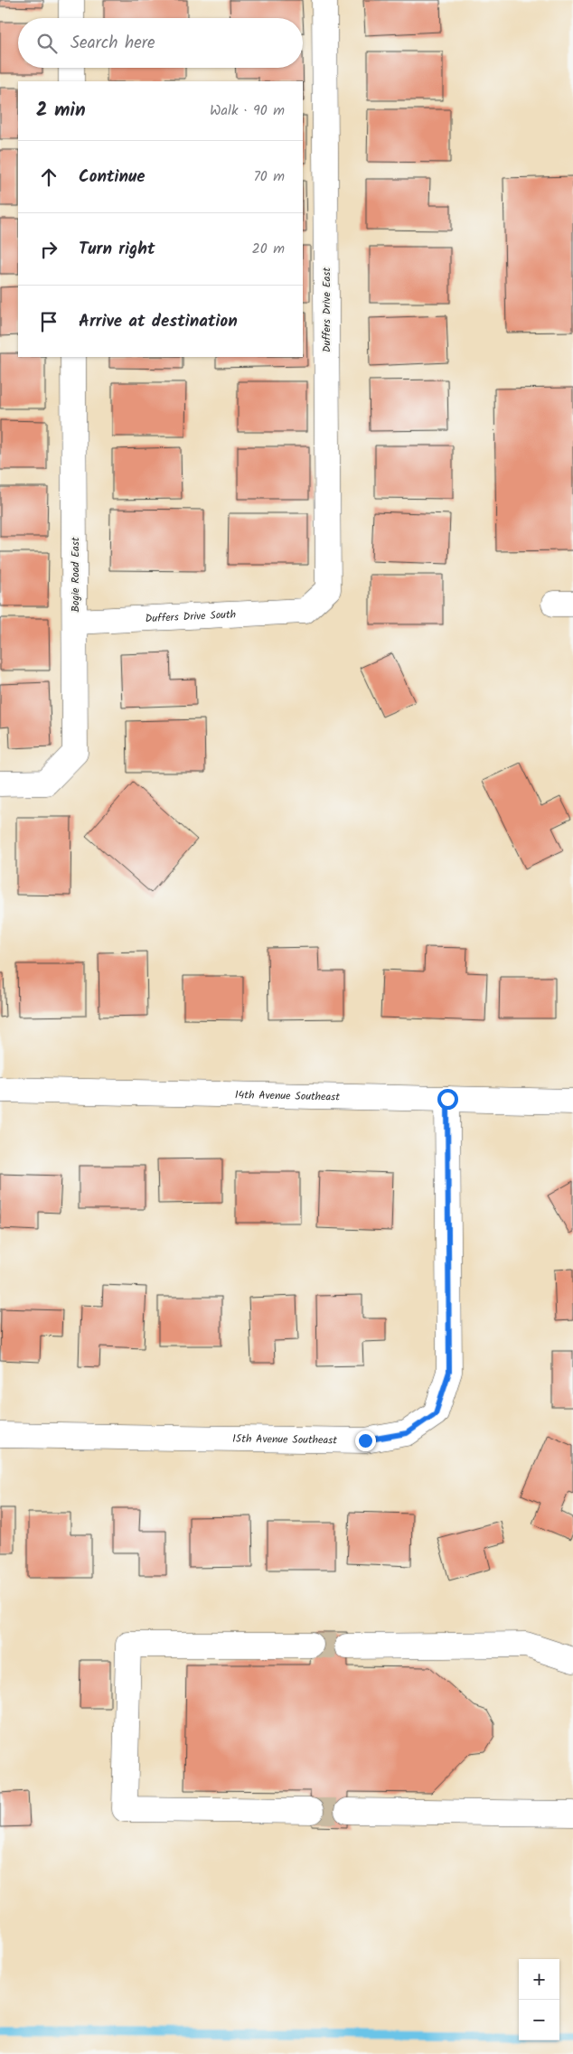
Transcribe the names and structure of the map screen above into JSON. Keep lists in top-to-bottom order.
{
  "streets": {
    "street": [
      "Duffers Drive East",
      "Bogie Road East",
      "Duffers Drive South",
      "14th Avenue Southeast",
      "15th Avenue Southeast"
    ]
  },
  "crossings": [
    ["Duffers Drive East", "Duffers Drive South"],
    ["Bogie Road East", "Duffers Drive South"],
    ["14th Avenue Southeast", "15th Avenue Southeast"]
  ],
  "page": {
    "search": "Search here",
    "heading": ["2 min", "Walk · 90 m"],
    "list": [
      ["Continue", "70 m"],
      ["Turn right", "20 m"],
      "Arrive at destination"
    ],
    "map_buttons": ["+", "−"]
  }
}
